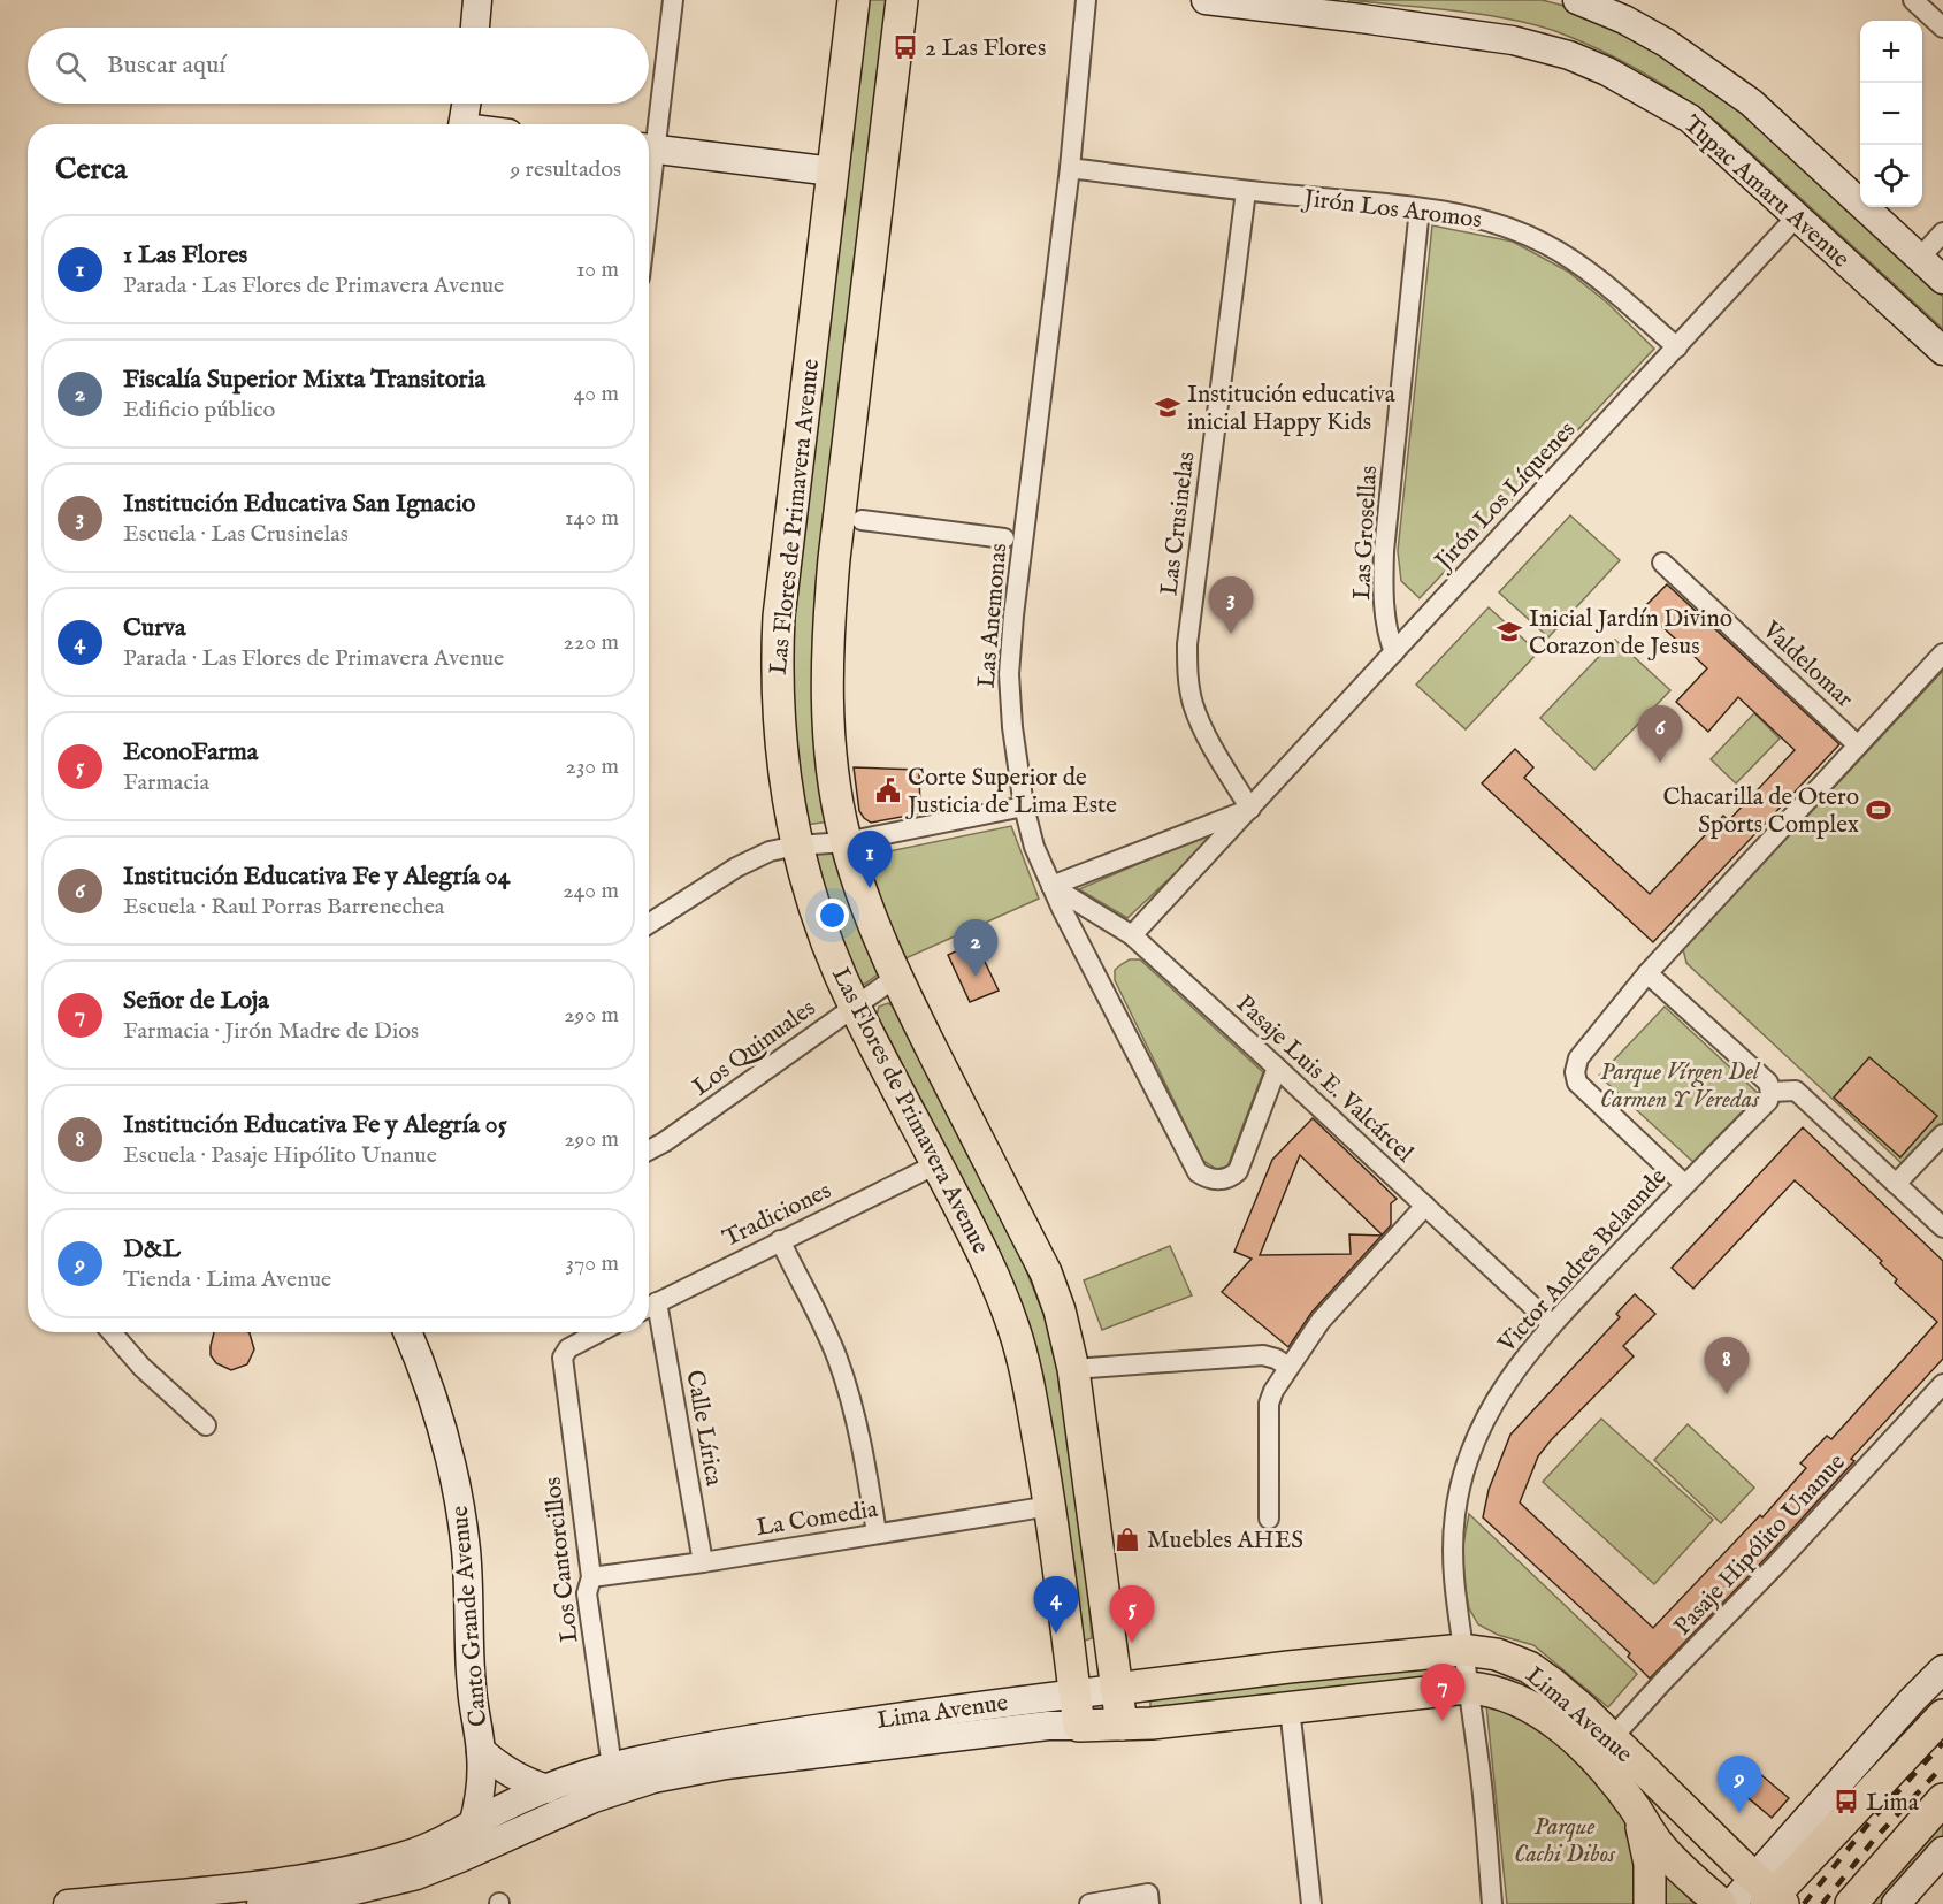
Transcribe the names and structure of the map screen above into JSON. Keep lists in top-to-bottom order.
{
  "streets": {
    "main road": [
      "Tupac Amaru Avenue",
      "Las Flores de Primavera Avenue",
      "Canto Grande Avenue",
      "Lima Avenue"
    ],
    "street": [
      "Jirón Los Aromos",
      "Jirón Los Líquenes",
      "Las Crusinelas",
      "Las Grosellas",
      "Las Anemonas",
      "Valdelomar",
      "Los Quinuales",
      "Pasaje Luis E. Valcárcel",
      "Tradiciones",
      "Victor Andres Belaunde",
      "Calle Lírica",
      "La Comedia",
      "Pasaje Hipólito Unanue",
      "Los Cantorcillos"
    ]
  },
  "crossings": [
    ["Tupac Amaru Avenue", "Jirón Los Líquenes"],
    ["Jirón Los Aromos", "Jirón Los Líquenes"],
    ["Jirón Los Aromos", "Las Crusinelas"],
    ["Jirón Los Aromos", "Las Grosellas"],
    ["Jirón Los Aromos", "Las Anemonas"],
    ["Jirón Los Líquenes", "Las Crusinelas"],
    ["Jirón Los Líquenes", "Las Grosellas"],
    ["Jirón Los Líquenes", "Las Anemonas"],
    ["Jirón Los Líquenes", "Pasaje Luis E. Valcárcel"],
    ["Las Flores de Primavera Avenue", "Los Quinuales"],
    ["Las Flores de Primavera Avenue", "Tradiciones"],
    ["Las Flores de Primavera Avenue", "La Comedia"],
    ["Las Flores de Primavera Avenue", "Lima Avenue"],
    ["Las Anemonas", "Pasaje Luis E. Valcárcel"],
    ["Pasaje Luis E. Valcárcel", "Victor Andres Belaunde"],
    ["Tradiciones", "Calle Lírica"],
    ["Victor Andres Belaunde", "Lima Avenue"],
    ["Calle Lírica", "La Comedia"],
    ["La Comedia", "Los Cantorcillos"],
    ["Pasaje Hipólito Unanue", "Lima Avenue"],
    ["Los Cantorcillos", "Lima Avenue"],
    ["Canto Grande Avenue", "Lima Avenue"]
  ],
  "parks": ["Parque Vírgen Del Carmen Y Veredas", "Parque Cachi Dibos"],
  "places": {
    "bus stop": ["2 Las Flores", "Lima"],
    "school or university": ["Institución educativa inicial Happy Kids", "Inicial Jardín Divino Corazon de Jesus"],
    "public building": ["Corte Superior de Justicia de Lima Este"],
    "sports": ["Chacarilla de Otero Sports Complex"],
    "shop": ["Muebles AHES"]
  },
  "page": {
    "map_buttons": ["+", "−"],
    "search": "Buscar aquí",
    "heading": ["Cerca", "9 resultados"],
    "list": [
      {
        "mark": "1",
        "name": "1 Las Flores",
        "note": "Parada · Las Flores de Primavera Avenue",
        "value": "10 m"
      },
      {
        "mark": "2",
        "name": "Fiscalía Superior Mixta Transitoria",
        "note": "Edificio público",
        "value": "40 m"
      },
      {
        "mark": "3",
        "name": "Institución Educativa San Ignacio",
        "note": "Escuela · Las Crusinelas",
        "value": "140 m"
      },
      {
        "mark": "4",
        "name": "Curva",
        "note": "Parada · Las Flores de Primavera Avenue",
        "value": "220 m"
      },
      {
        "mark": "5",
        "name": "EconoFarma",
        "note": "Farmacia",
        "value": "230 m"
      },
      {
        "mark": "6",
        "name": "Institución Educativa Fe y Alegría 04",
        "note": "Escuela · Raul Porras Barrenechea",
        "value": "240 m"
      },
      {
        "mark": "7",
        "name": "Señor de Loja",
        "note": "Farmacia · Jirón Madre de Dios",
        "value": "290 m"
      },
      {
        "mark": "8",
        "name": "Institución Educativa Fe y Alegría 05",
        "note": "Escuela · Pasaje Hipólito Unanue",
        "value": "290 m"
      },
      {
        "mark": "9",
        "name": "D&L",
        "note": "Tienda · Lima Avenue",
        "value": "370 m"
      }
    ],
    "pins": [
      "3",
      "6",
      "1",
      "2",
      "8",
      "4",
      "5",
      "7",
      "9"
    ]
  }
}
